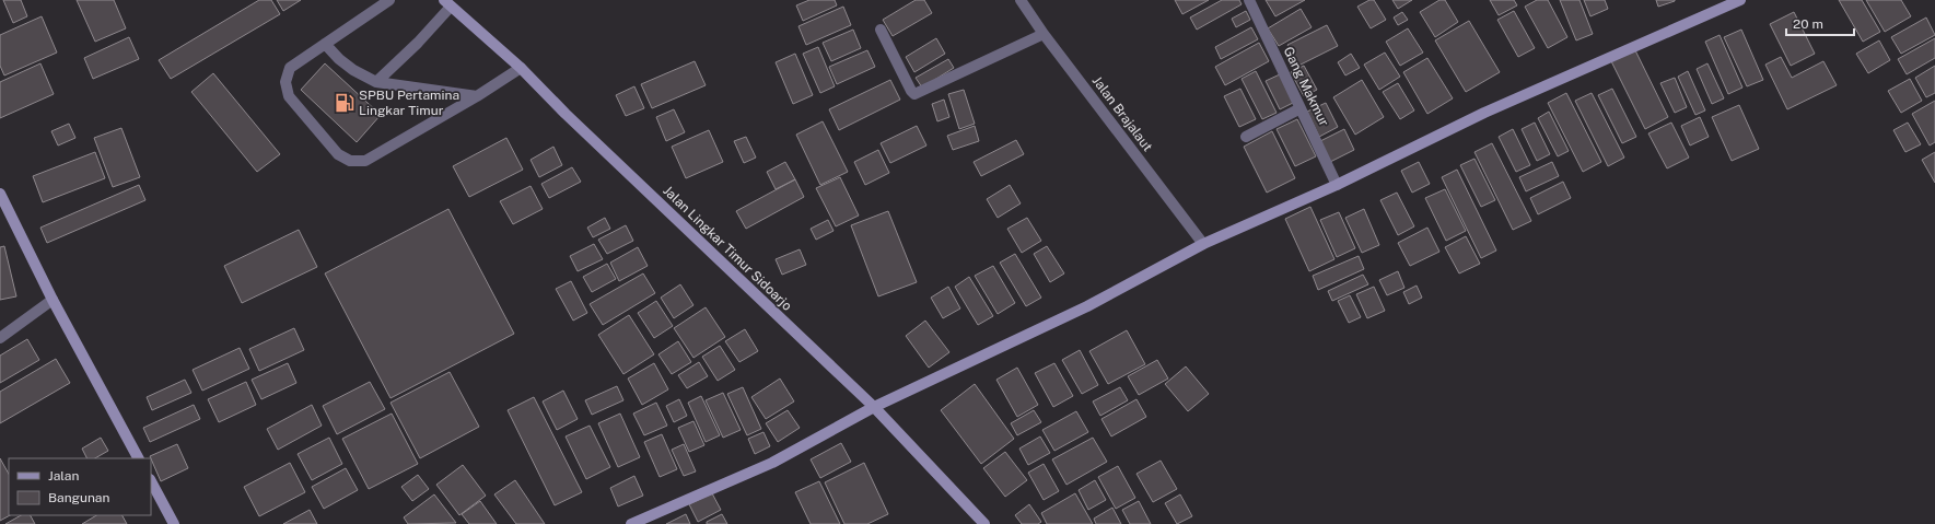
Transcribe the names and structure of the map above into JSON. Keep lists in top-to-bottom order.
{
  "streets": {
    "street": ["Gang Makmur", "Jalan Brajalaut", "Jalan Lingkar Timur Sidoarjo"]
  },
  "places": {
    "fuel station": ["SPBU Pertamina Lingkar Timur"]
  },
  "legend": ["Jalan", "Bangunan"],
  "scale_bar": "20 m"
}
